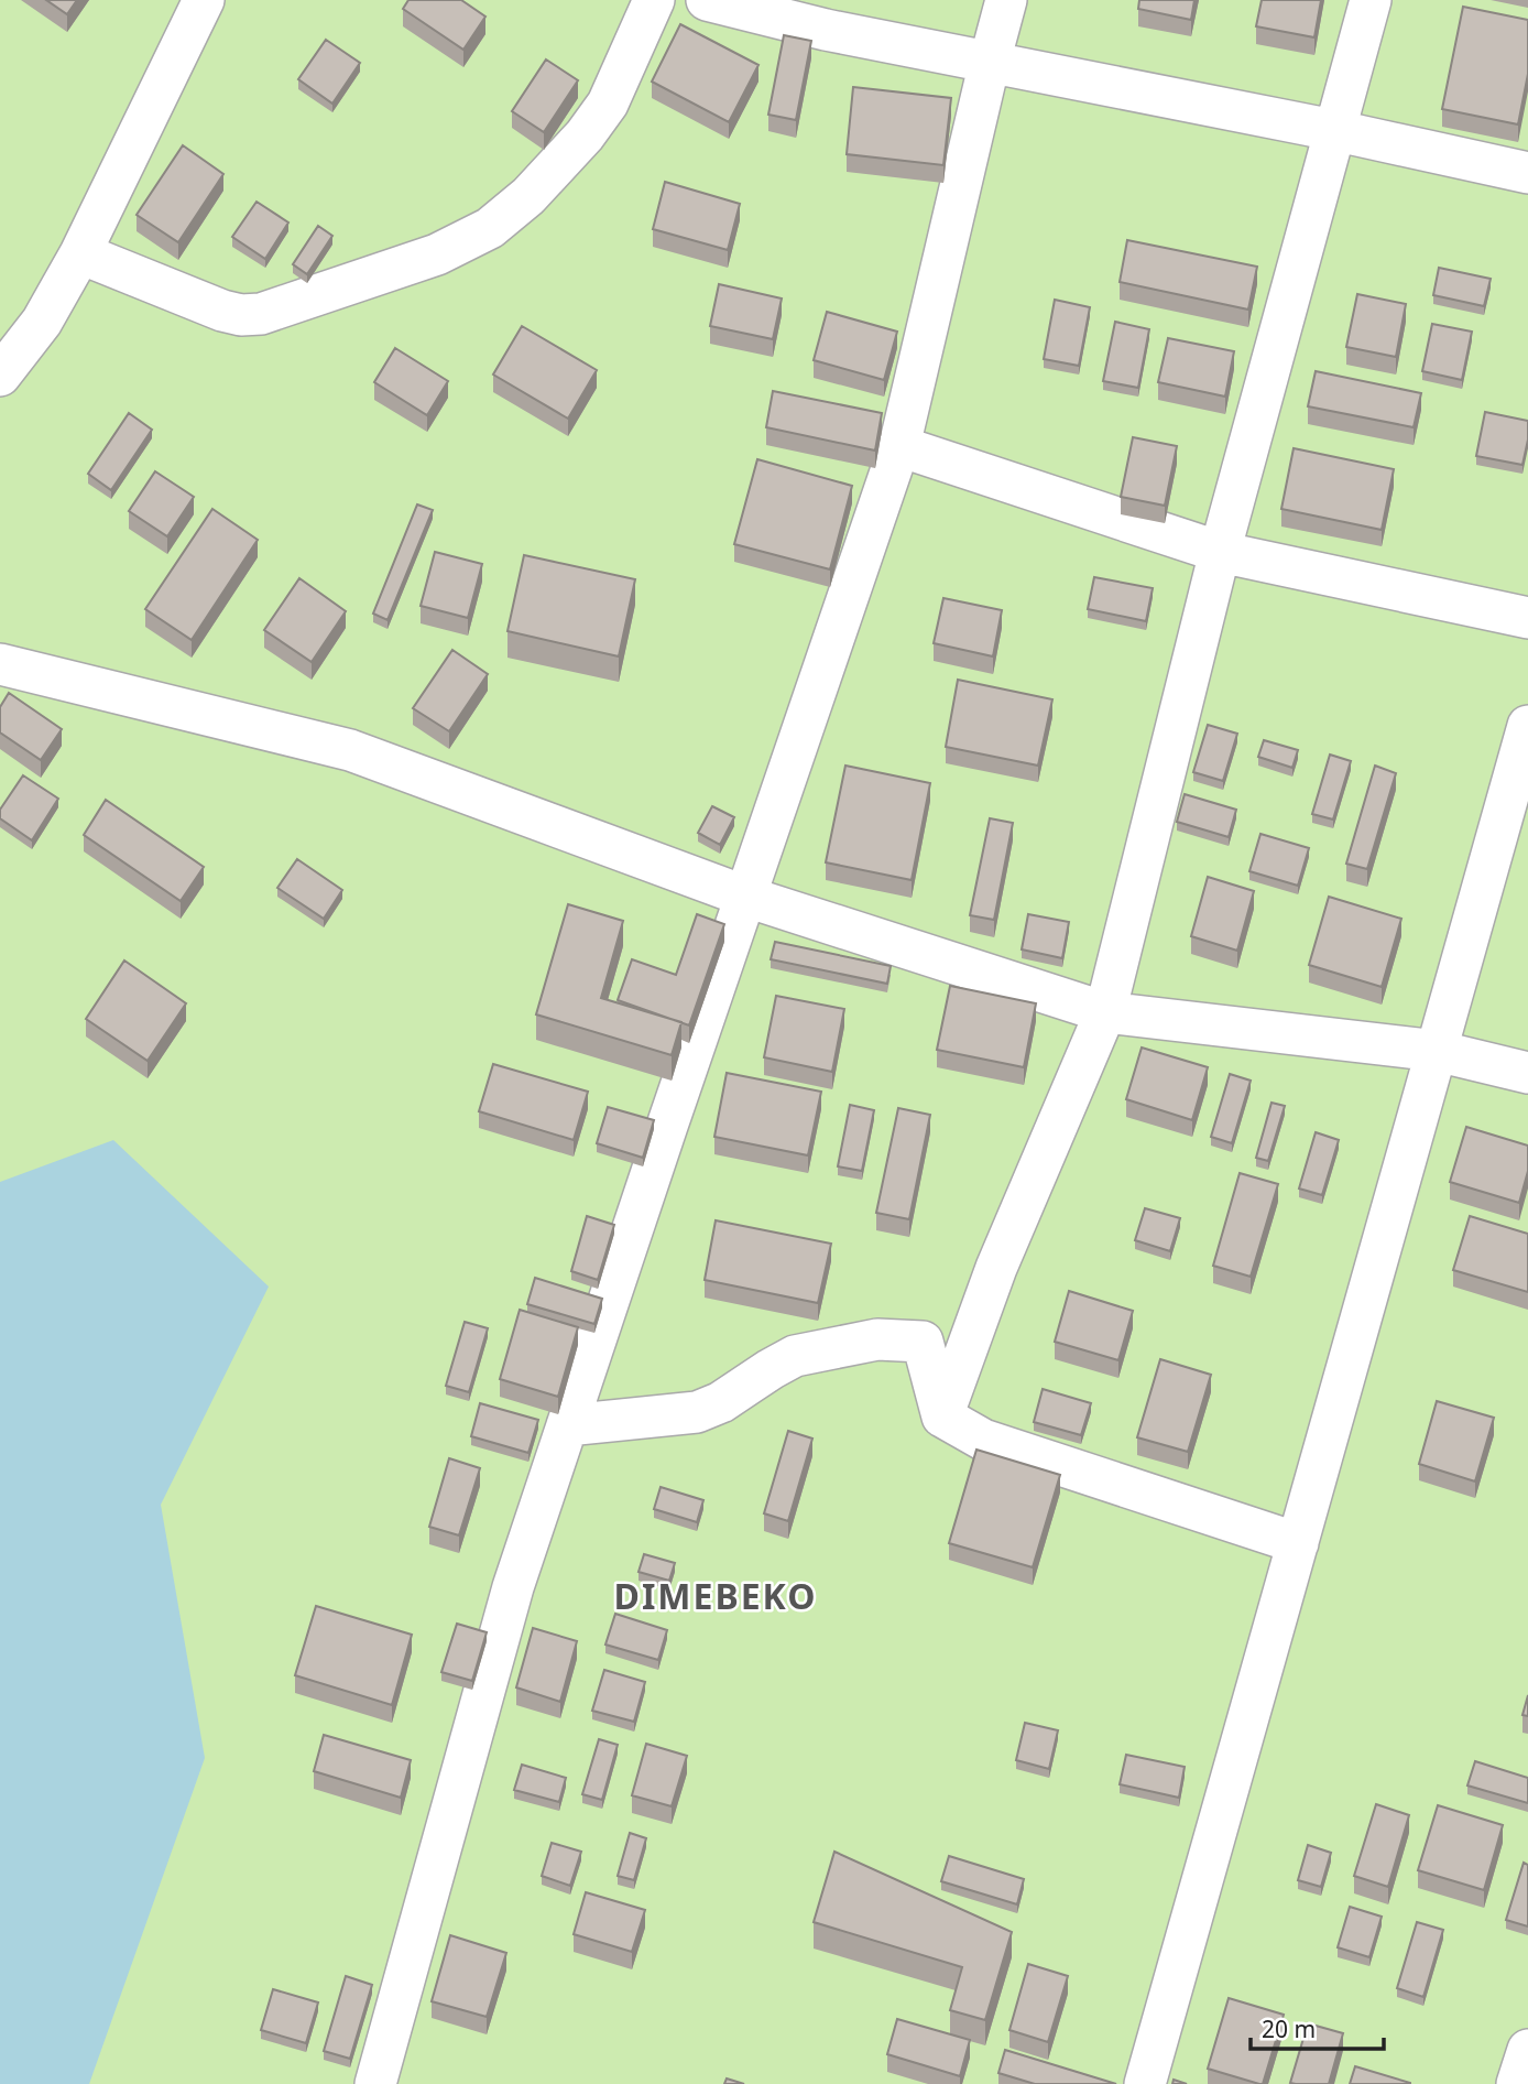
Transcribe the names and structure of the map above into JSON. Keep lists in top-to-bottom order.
{
  "districts": ["DIMEBEKO"],
  "scale_bar": "20 m"
}
